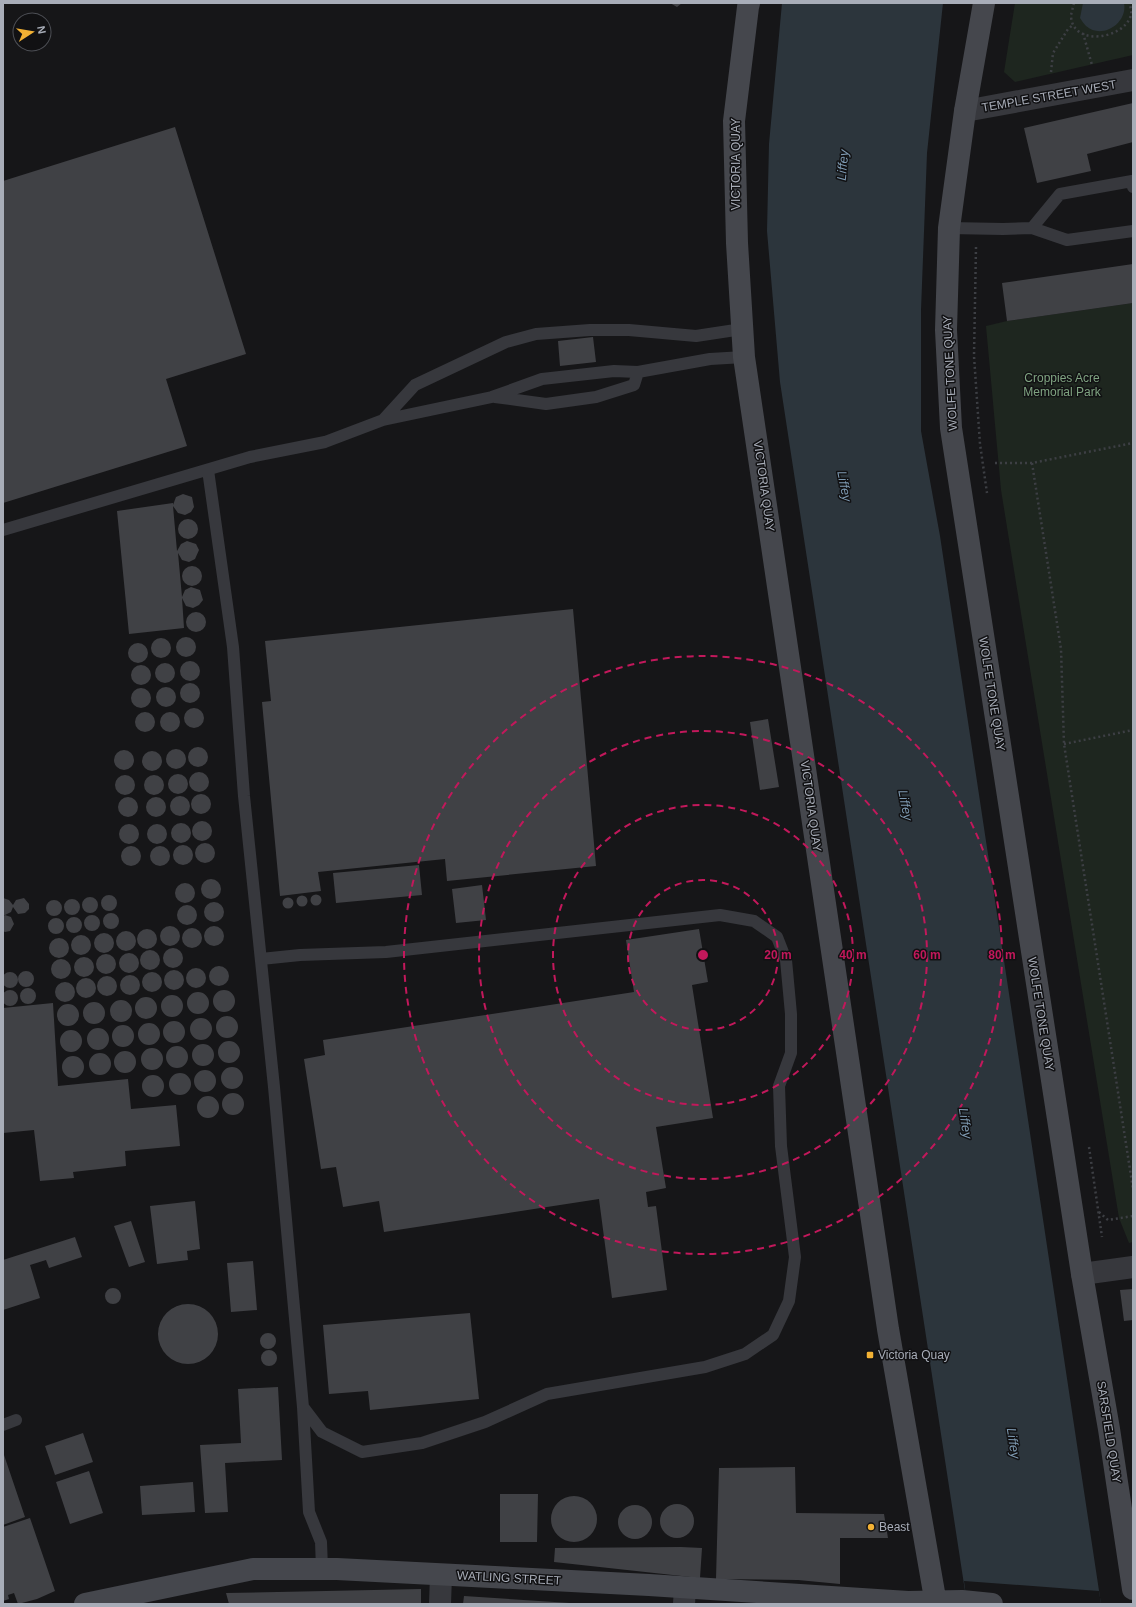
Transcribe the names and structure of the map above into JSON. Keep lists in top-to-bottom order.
{
  "streets": {
    "main road": [
      "VICTORIA QUAY",
      "WOLFE TONE QUAY",
      "SARSFIELD QUAY",
      "WATLING STREET"
    ],
    "street": ["TEMPLE STREET WEST"]
  },
  "crossings": [
    ["TEMPLE STREET WEST", "WOLFE TONE QUAY"],
    ["VICTORIA QUAY", "WATLING STREET"],
    ["WOLFE TONE QUAY", "SARSFIELD QUAY"]
  ],
  "water": ["Liffey"],
  "parks": ["Croppies Acre Memorial Park"],
  "places": {
    "transit": ["Victoria Quay"],
    "other": ["Beast"]
  },
  "north": "right",
  "rings": [
    "20 m",
    "40 m",
    "60 m",
    "80 m"
  ]
}
